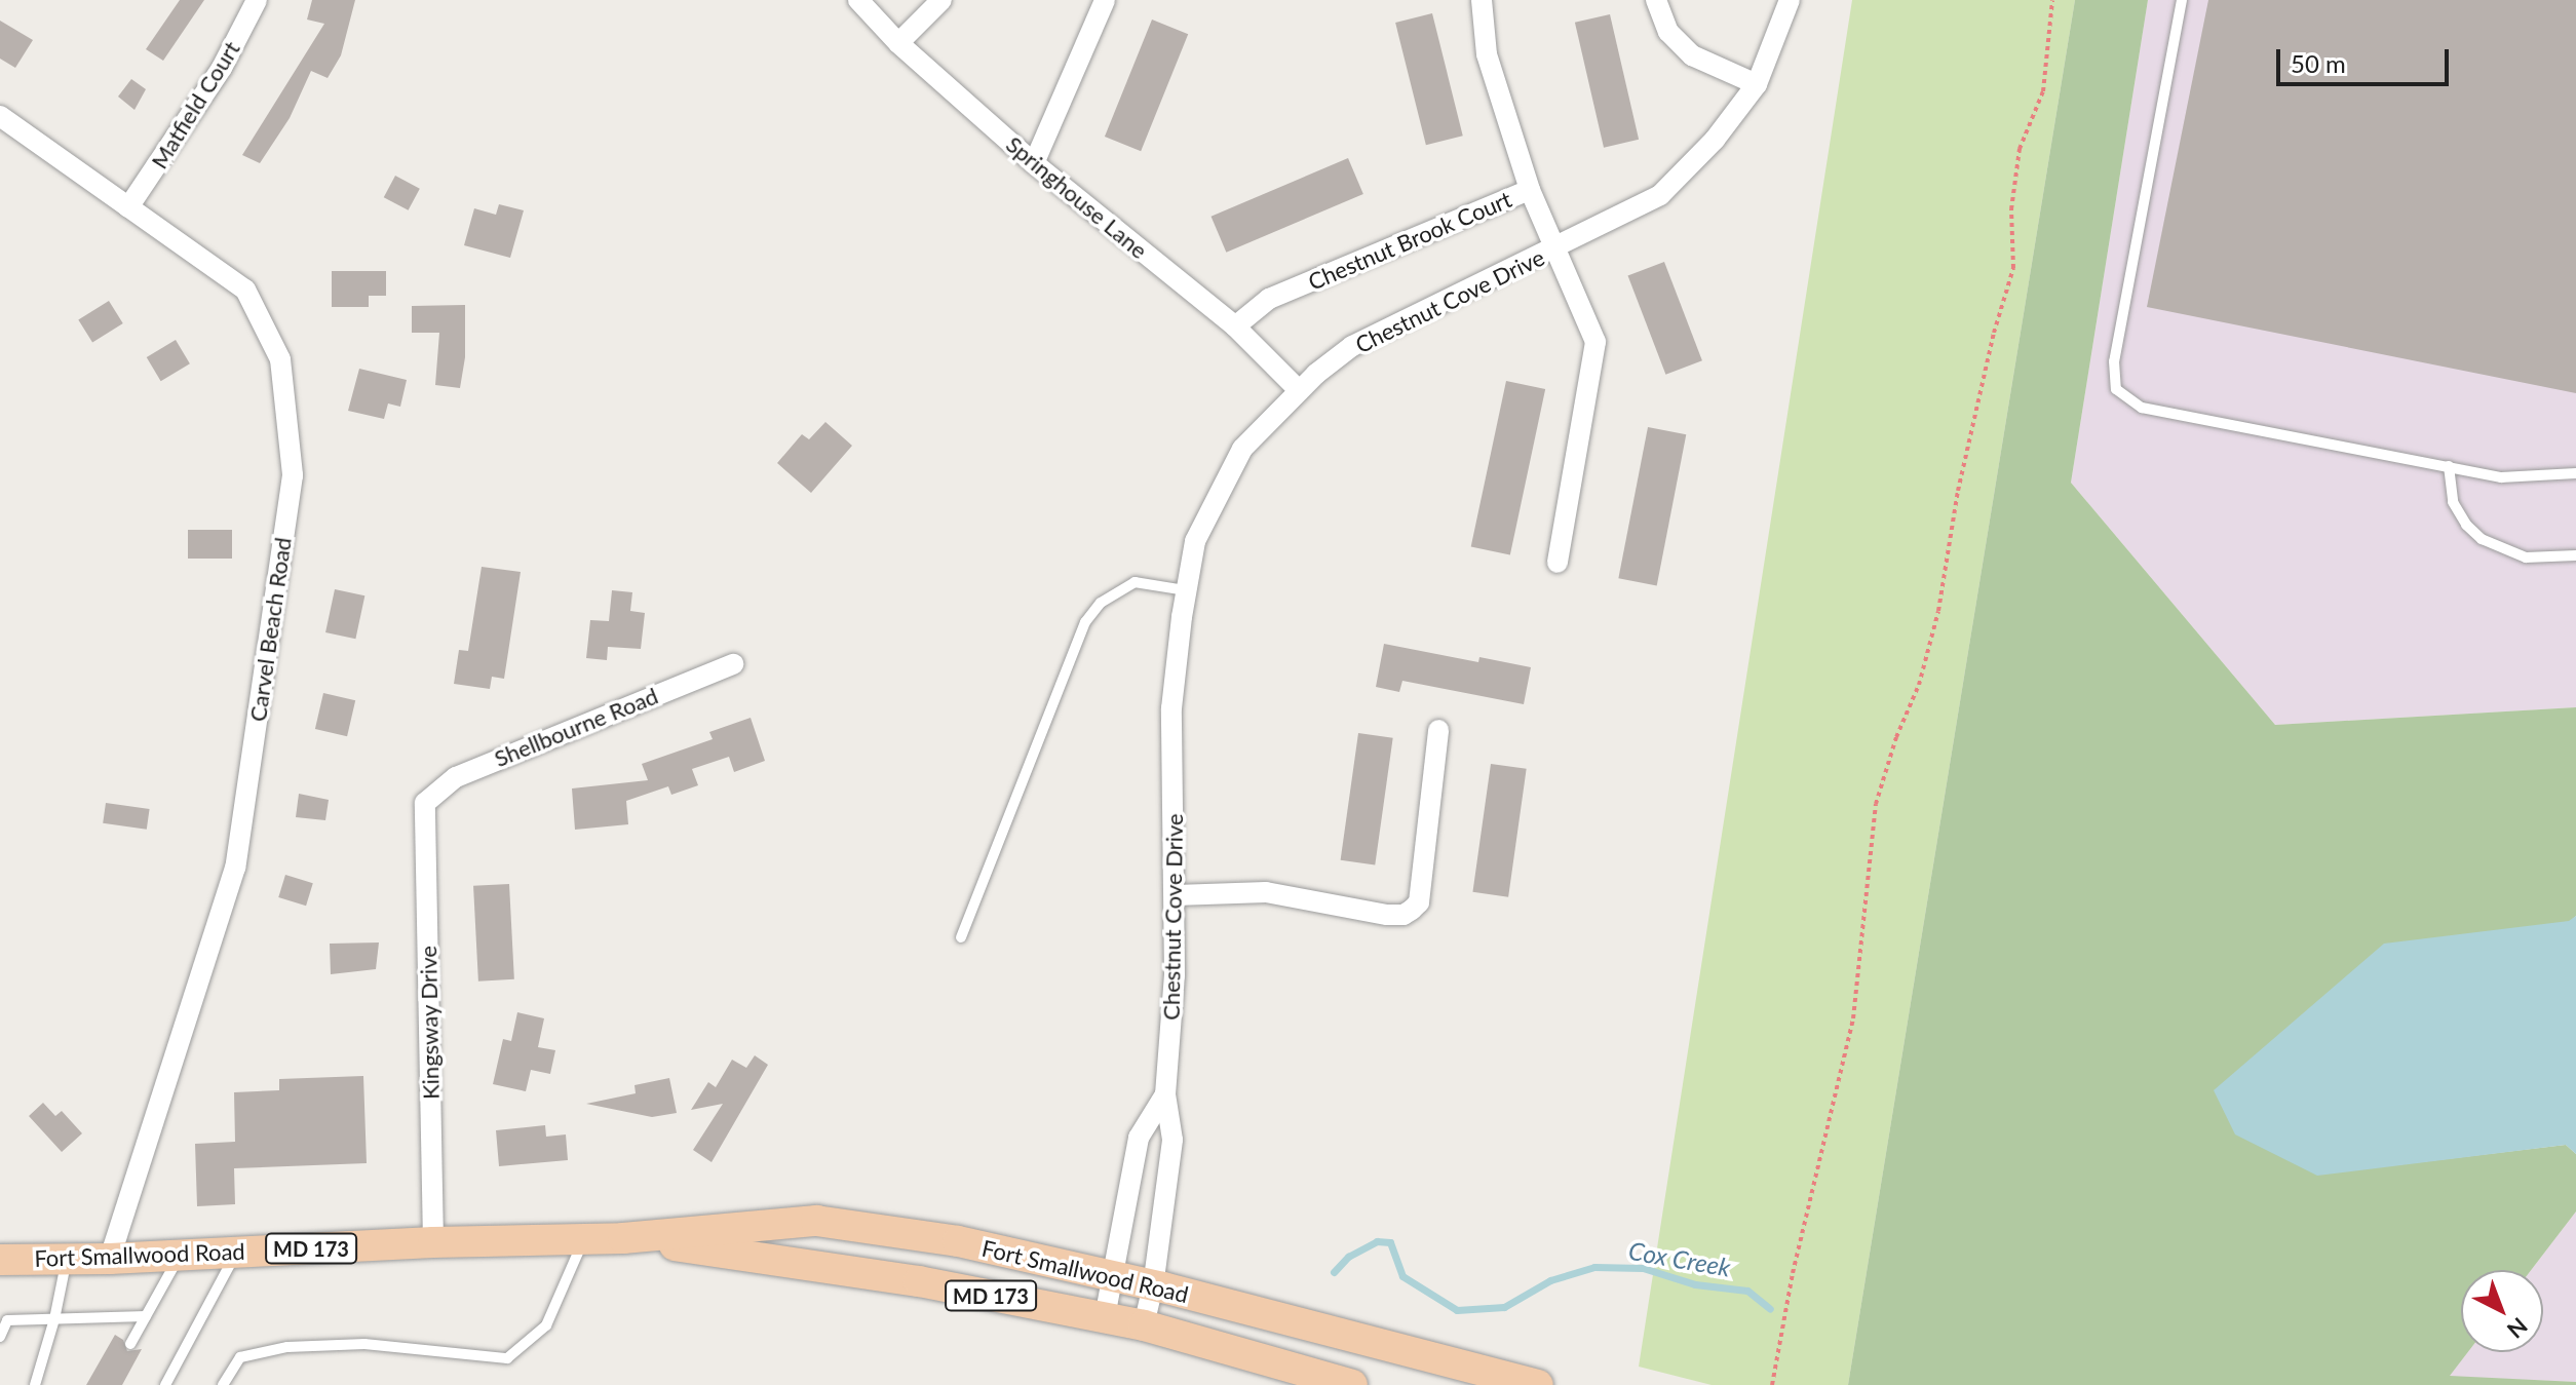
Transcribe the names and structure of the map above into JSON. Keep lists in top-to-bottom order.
{
  "streets": {
    "main road": ["MD 173", "Fort Smallwood Road"],
    "street": [
      "Matfield Court",
      "Springhouse Lane",
      "Chestnut Brook Court",
      "Chestnut Cove Drive",
      "Carvel Beach Road",
      "Shellbourne Road",
      "Kingsway Drive"
    ]
  },
  "crossings": [
    ["Matfield Court", "Carvel Beach Road"],
    ["Springhouse Lane", "Chestnut Brook Court"],
    ["Springhouse Lane", "Chestnut Cove Drive"],
    ["Chestnut Brook Court", "Chestnut Cove Drive"],
    ["Chestnut Cove Drive", "Fort Smallwood Road"],
    ["Carvel Beach Road", "Fort Smallwood Road"],
    ["Shellbourne Road", "Kingsway Drive"],
    ["Kingsway Drive", "Fort Smallwood Road"]
  ],
  "water": ["Cox Creek"],
  "scale_bar": "50 m",
  "north": "bottom right"
}
